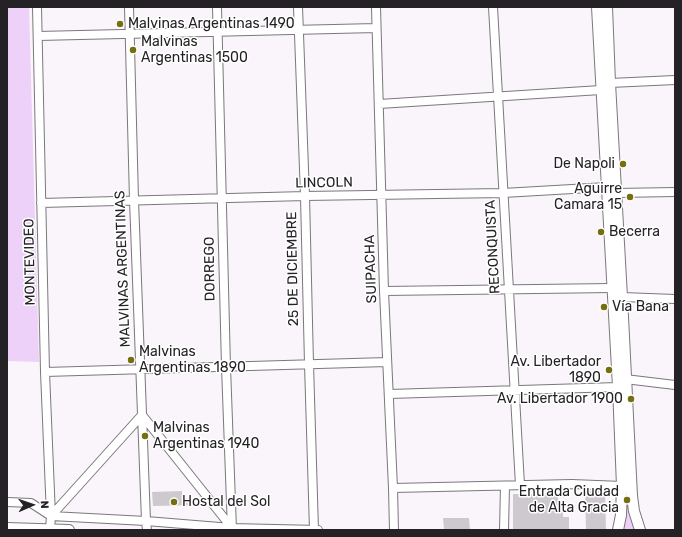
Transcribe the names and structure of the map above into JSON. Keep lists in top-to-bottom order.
{
  "streets": {
    "street": [
      "LINCOLN",
      "RECONQUISTA",
      "MONTEVIDEO",
      "MALVINAS ARGENTINAS",
      "DORREGO",
      "25 DE DICIEMBRE",
      "SUIPACHA"
    ]
  },
  "crossings": [
    ["LINCOLN", "RECONQUISTA"],
    ["LINCOLN", "MONTEVIDEO"],
    ["LINCOLN", "MALVINAS ARGENTINAS"],
    ["LINCOLN", "DORREGO"],
    ["LINCOLN", "25 DE DICIEMBRE"],
    ["LINCOLN", "SUIPACHA"]
  ],
  "places": [
    "Malvinas Argentinas 1490",
    "Malvinas Argentinas 1500",
    "De Napoli",
    "Aguirre Camara 15",
    "Becerra",
    "Vía Bana",
    "Malvinas Argentinas 1890",
    "Av. Libertador 1890",
    "Av. Libertador 1900",
    "Malvinas Argentinas 1940",
    "Entrada Ciudad de Alta Gracia",
    "Hostal del Sol"
  ],
  "north": "right"
}
